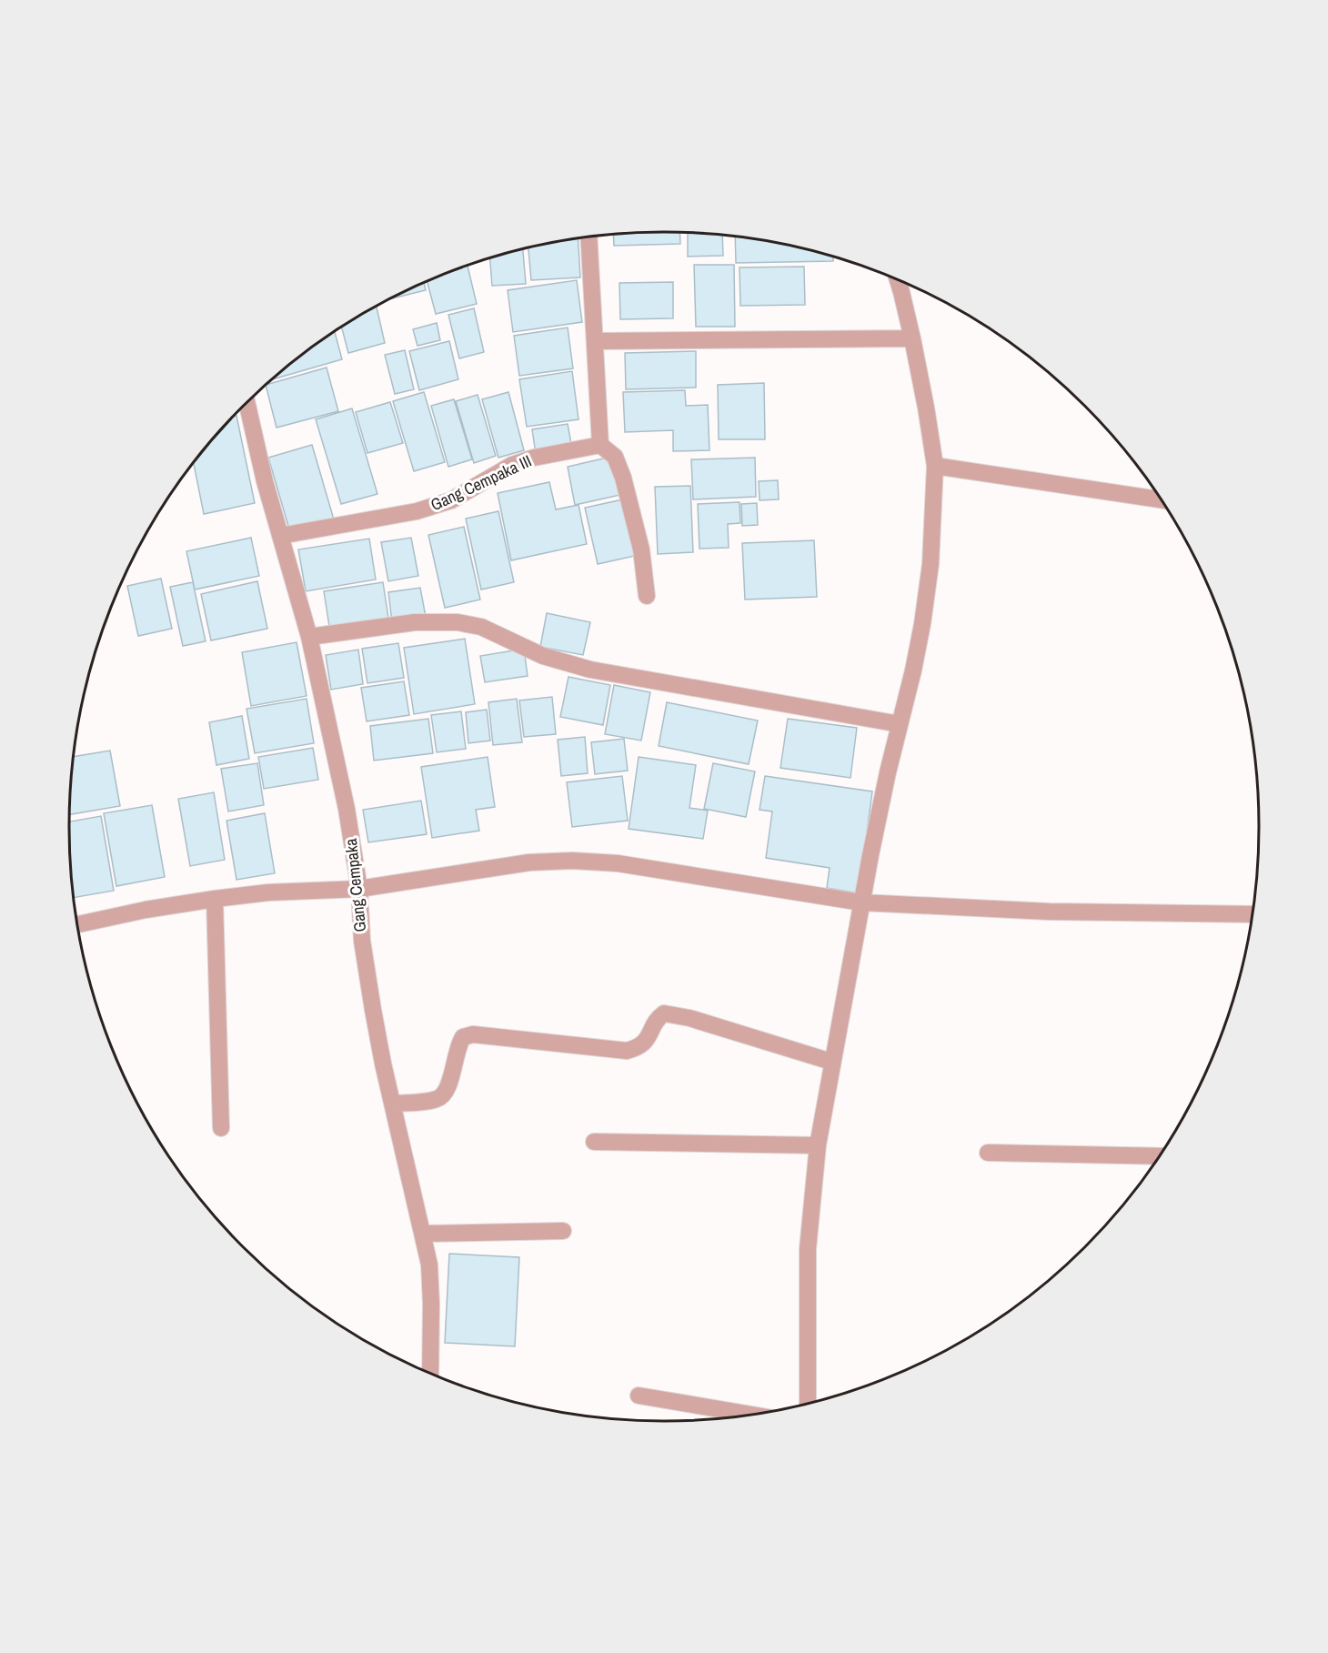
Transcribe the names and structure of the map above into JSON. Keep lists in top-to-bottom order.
{
  "streets": {
    "street": ["Gang Cempaka III", "Gang Cempaka"]
  },
  "crossings": [
    ["Gang Cempaka III", "Gang Cempaka"]
  ]
}
